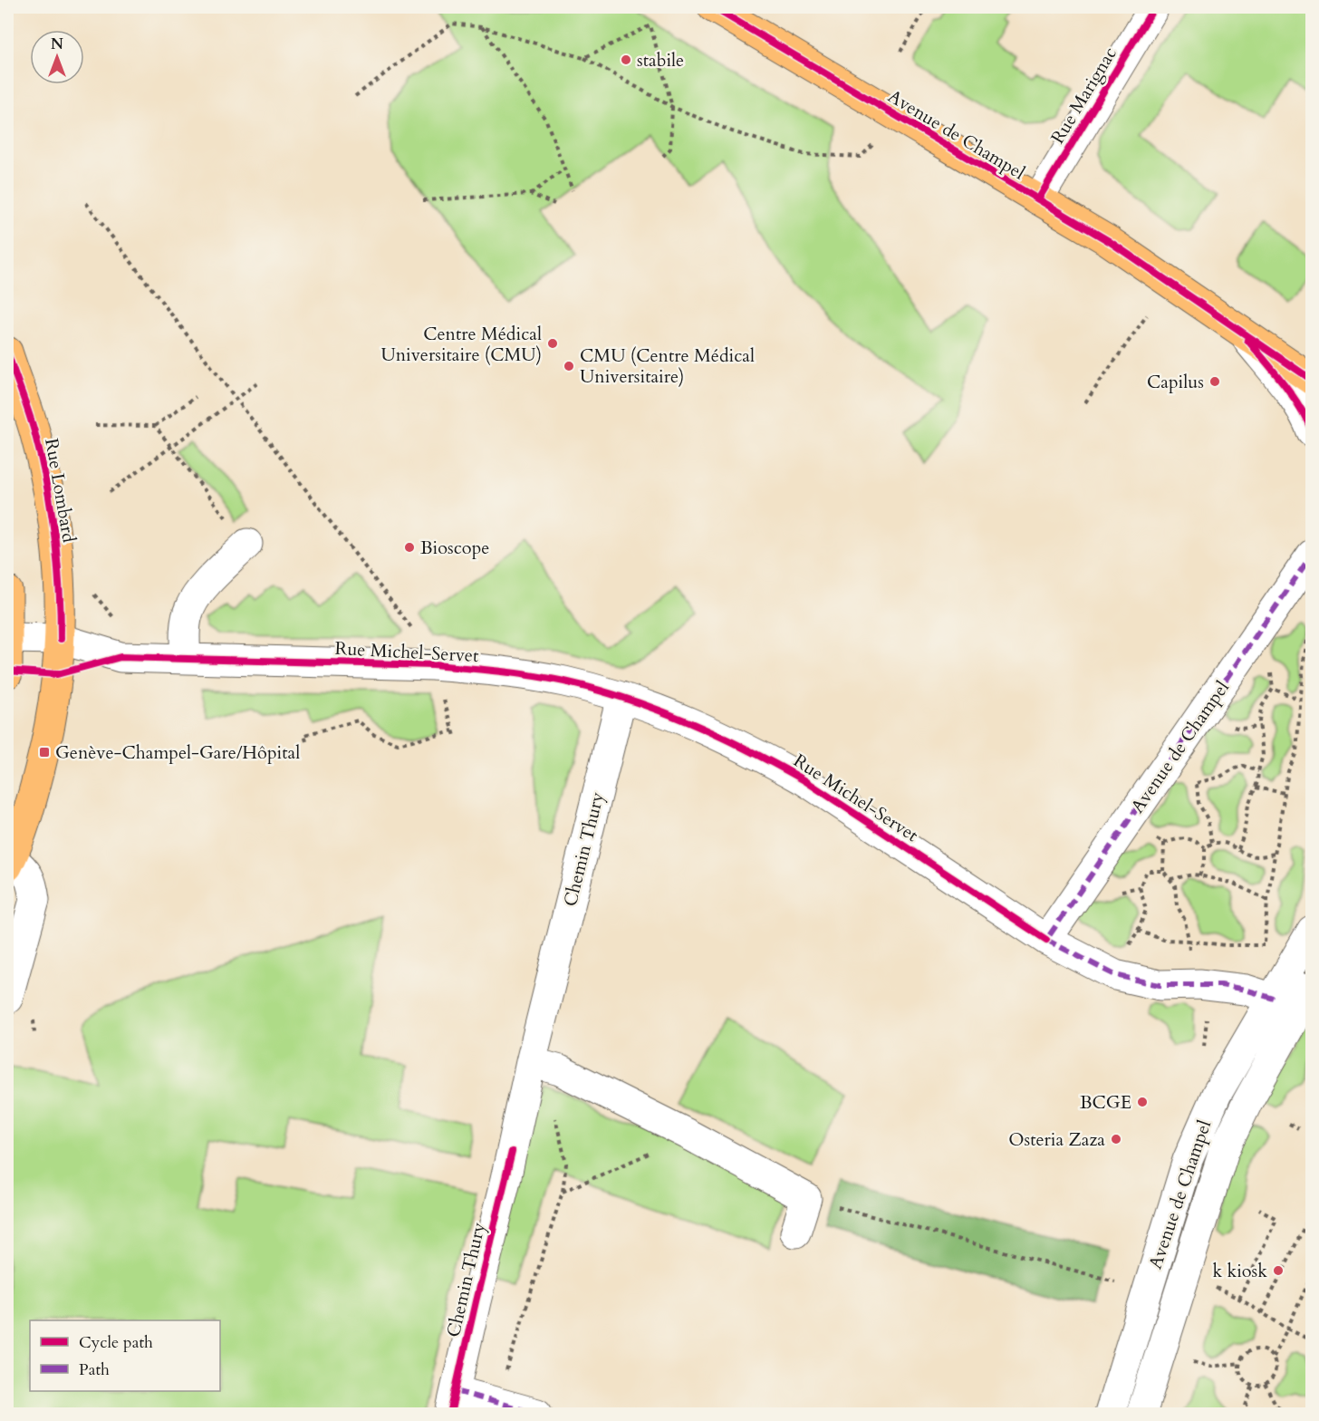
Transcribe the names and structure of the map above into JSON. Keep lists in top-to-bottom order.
{
  "streets": {
    "main road": ["Avenue de Champel", "Rue Lombard"],
    "street": ["Rue Marignac", "Rue Michel-Servet", "Chemin Thury"]
  },
  "crossings": [
    ["Rue Marignac", "Avenue de Champel"],
    ["Avenue de Champel", "Rue Michel-Servet"],
    ["Rue Lombard", "Rue Michel-Servet"],
    ["Rue Michel-Servet", "Chemin Thury"]
  ],
  "places": {
    "other": [
      "stabile",
      "Centre Médical Universitaire (CMU)",
      "CMU (Centre Médical Universitaire)",
      "Capilus",
      "Bioscope",
      "BCGE",
      "Osteria Zaza",
      "k kiosk"
    ],
    "transit": ["Genève-Champel-Gare/Hôpital"]
  },
  "legend": ["Cycle path", "Path"],
  "north": "top"
}
